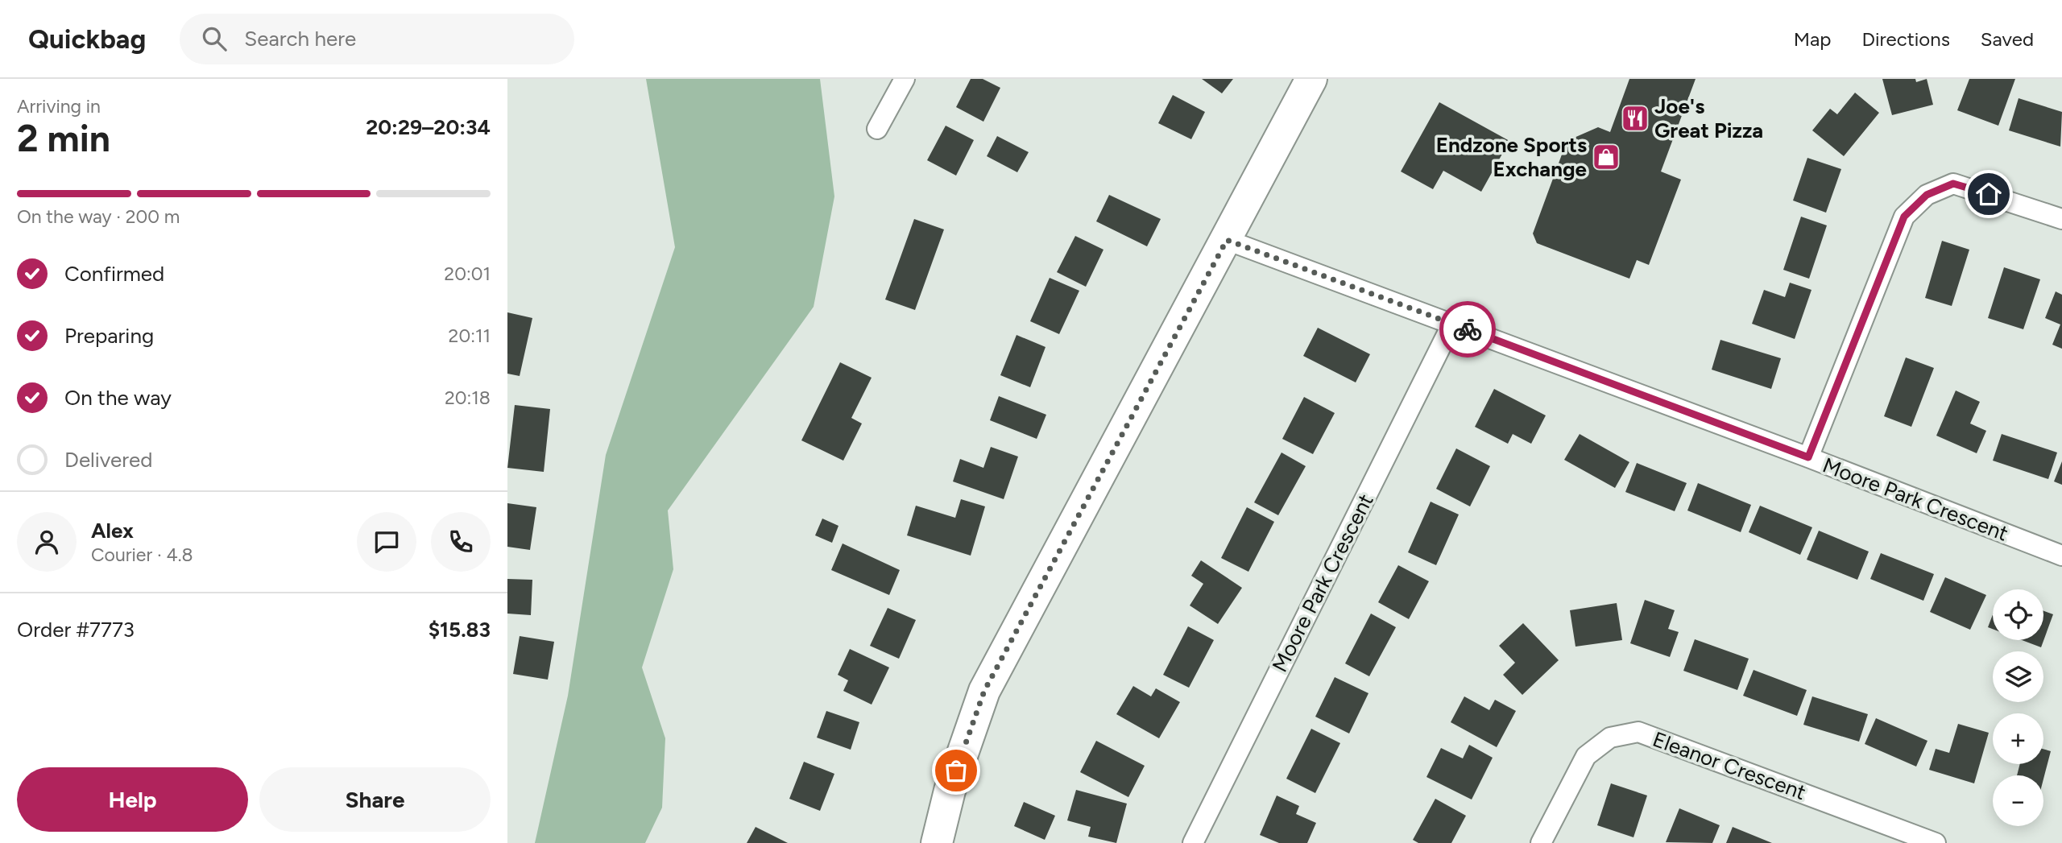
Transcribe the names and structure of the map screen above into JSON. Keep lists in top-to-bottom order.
{
  "streets": {
    "street": ["Moore Park Crescent", "Eleanor Crescent"]
  },
  "places": {
    "restaurant": ["Joe's Great Pizza"],
    "shop": ["Endzone Sports Exchange"]
  },
  "page": {
    "header": "Quickbag",
    "search": "Search here",
    "nav": ["Map", "Directions", "Saved"],
    "heading": ["2 min", "Arriving in", "20:29–20:34"],
    "panel": [
      "Alex",
      "Courier · 4.8",
      "Order #7773",
      "$15.83"
    ],
    "bar": "On the way · 200 m",
    "list": [
      ["Confirmed", "20:01"],
      ["Preparing", "20:11"],
      ["On the way", "20:18"],
      "Delivered"
    ],
    "map_buttons": ["+", "−"],
    "buttons": ["Help", "Share"]
  }
}
